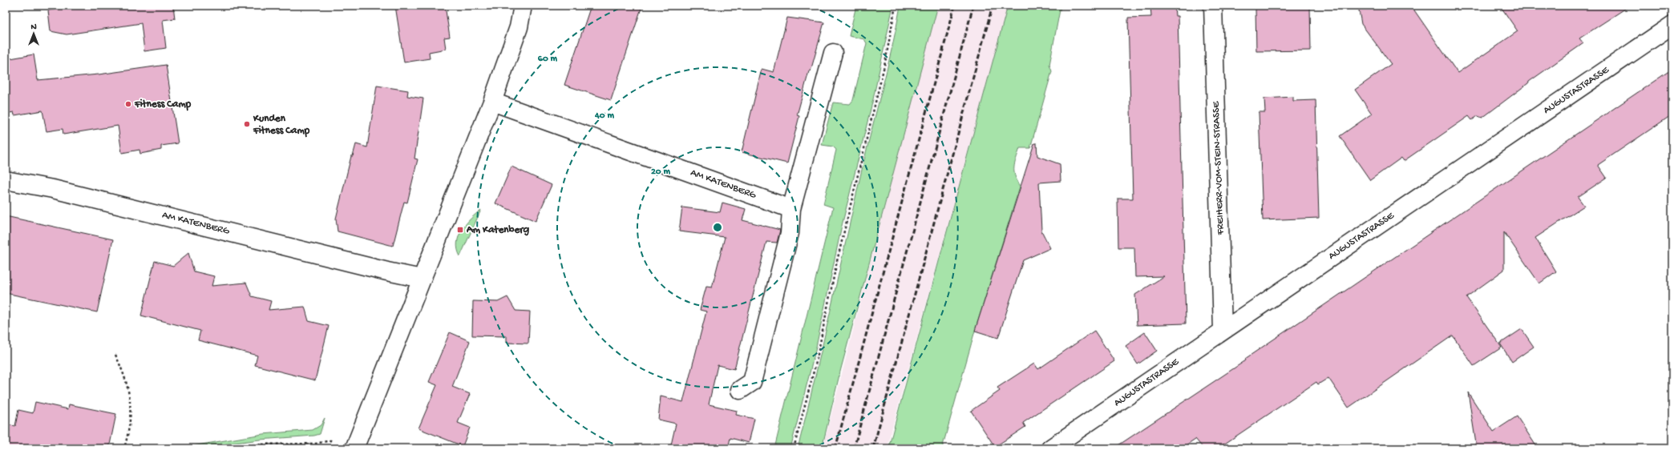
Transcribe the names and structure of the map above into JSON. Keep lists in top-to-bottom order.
{
  "streets": {
    "street": ["AUGUSTASTRASSE", "FREIHERR-VOM-STEIN-STRASSE", "AM KATENBERG"]
  },
  "crossings": [
    ["AUGUSTASTRASSE", "FREIHERR-VOM-STEIN-STRASSE"]
  ],
  "places": {
    "other": ["Fitness Camp", "Kunden Fitness Camp"],
    "transit": ["Am Katenberg"]
  },
  "north": "top",
  "rings": ["60 m", "40 m", "20 m"]
}
